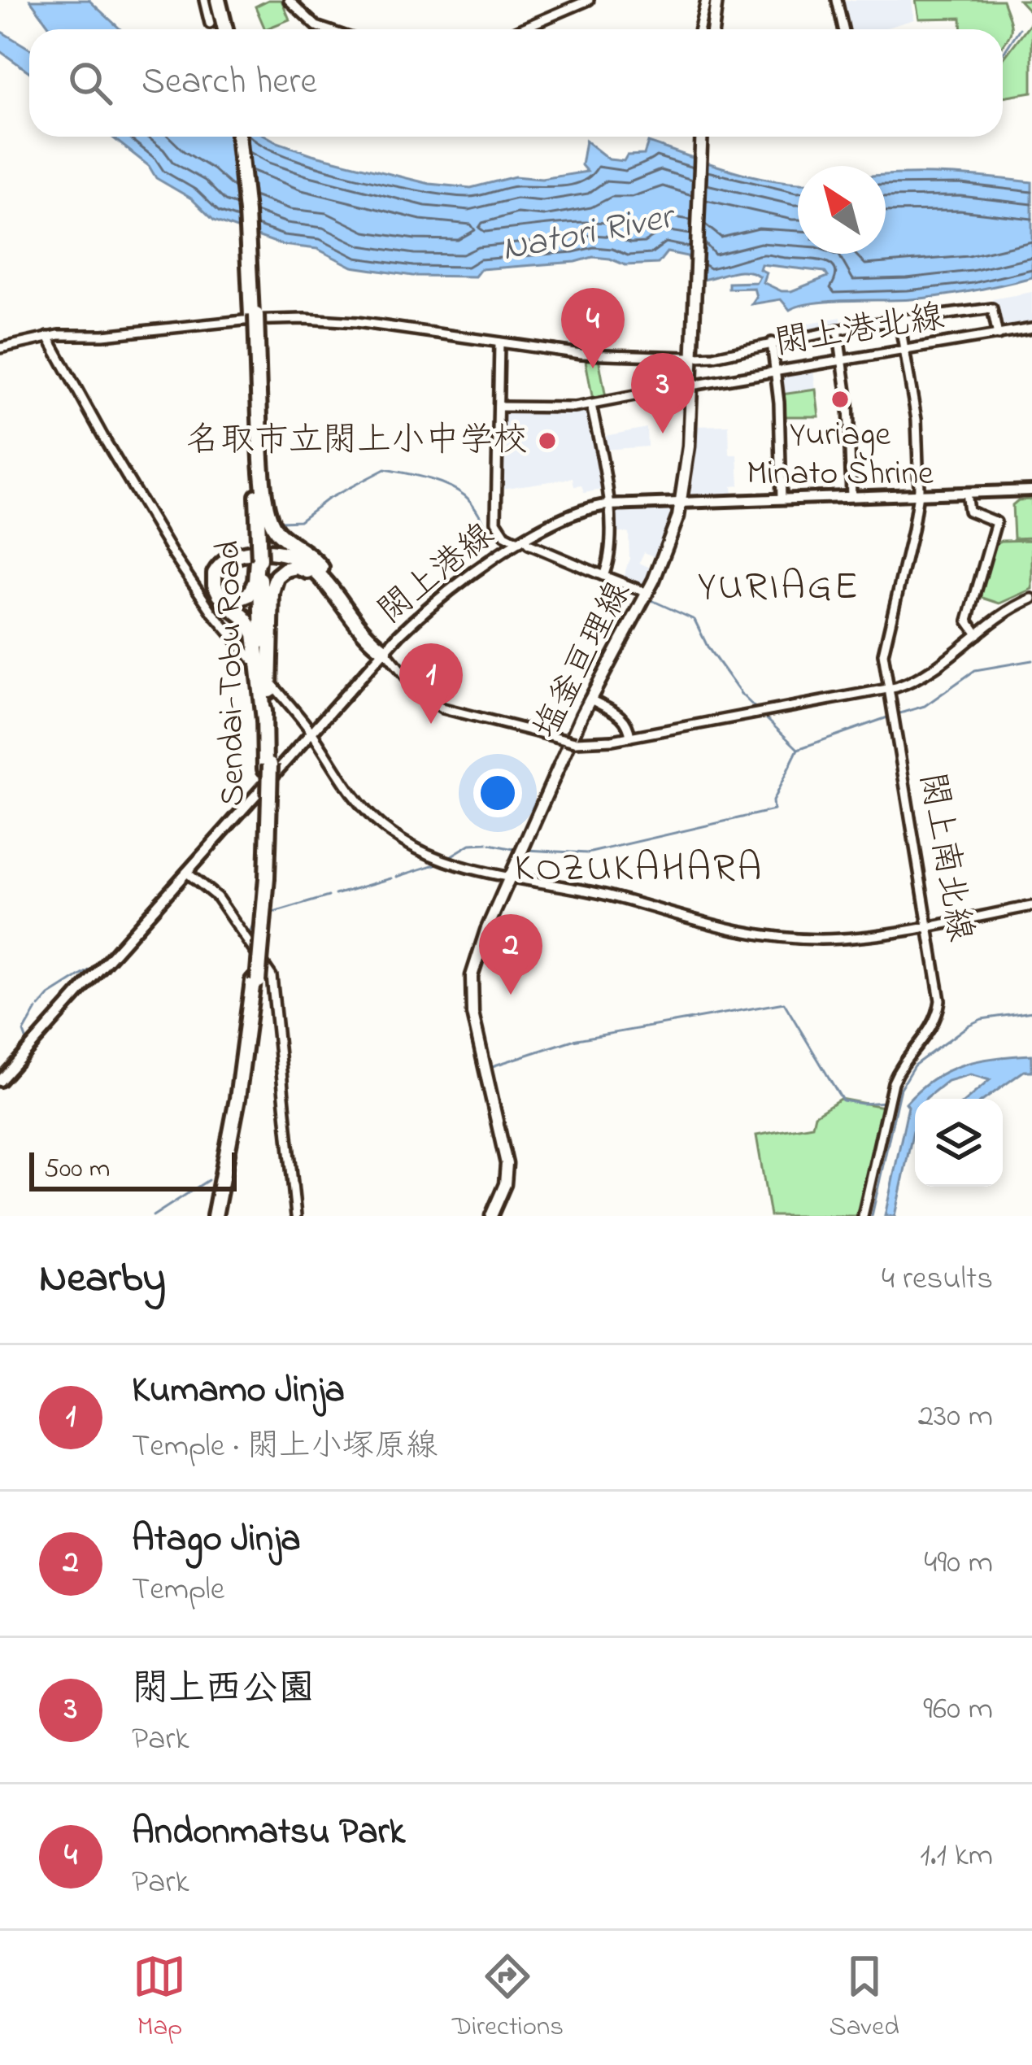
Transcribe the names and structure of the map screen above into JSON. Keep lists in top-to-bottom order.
{
  "streets": {
    "highway": ["Sendai-Tobu Road"],
    "main road": ["閖上港線", "塩釜亘理線"],
    "street": ["閖上港北線", "閖上南北線"]
  },
  "crossings": [
    ["閖上港北線", "閖上南北線"],
    ["閖上港線", "塩釜亘理線"],
    ["閖上港線", "閖上南北線"]
  ],
  "districts": ["YURIAGE", "KOZUKAHARA"],
  "water": ["Natori River"],
  "places": ["Yuriage Minato Shrine", "名取市立閖上小中学校"],
  "scale_bar": "500 m",
  "north": "top left",
  "page": {
    "search": "Search here",
    "pins": [
      "4",
      "3",
      "1",
      "2"
    ],
    "scale": "500 m",
    "heading": ["Nearby", "4 results"],
    "list": [
      {
        "mark": "1",
        "name": "Kumamo Jinja",
        "note": "Temple · 閖上小塚原線",
        "value": "230 m"
      },
      {
        "mark": "2",
        "name": "Atago Jinja",
        "note": "Temple",
        "value": "490 m"
      },
      {
        "mark": "3",
        "name": "閖上西公園",
        "note": "Park",
        "value": "960 m"
      },
      {
        "mark": "4",
        "name": "Andonmatsu Park",
        "note": "Park",
        "value": "1.1 km"
      }
    ],
    "nav": ["Map", "Directions", "Saved"]
  }
}
